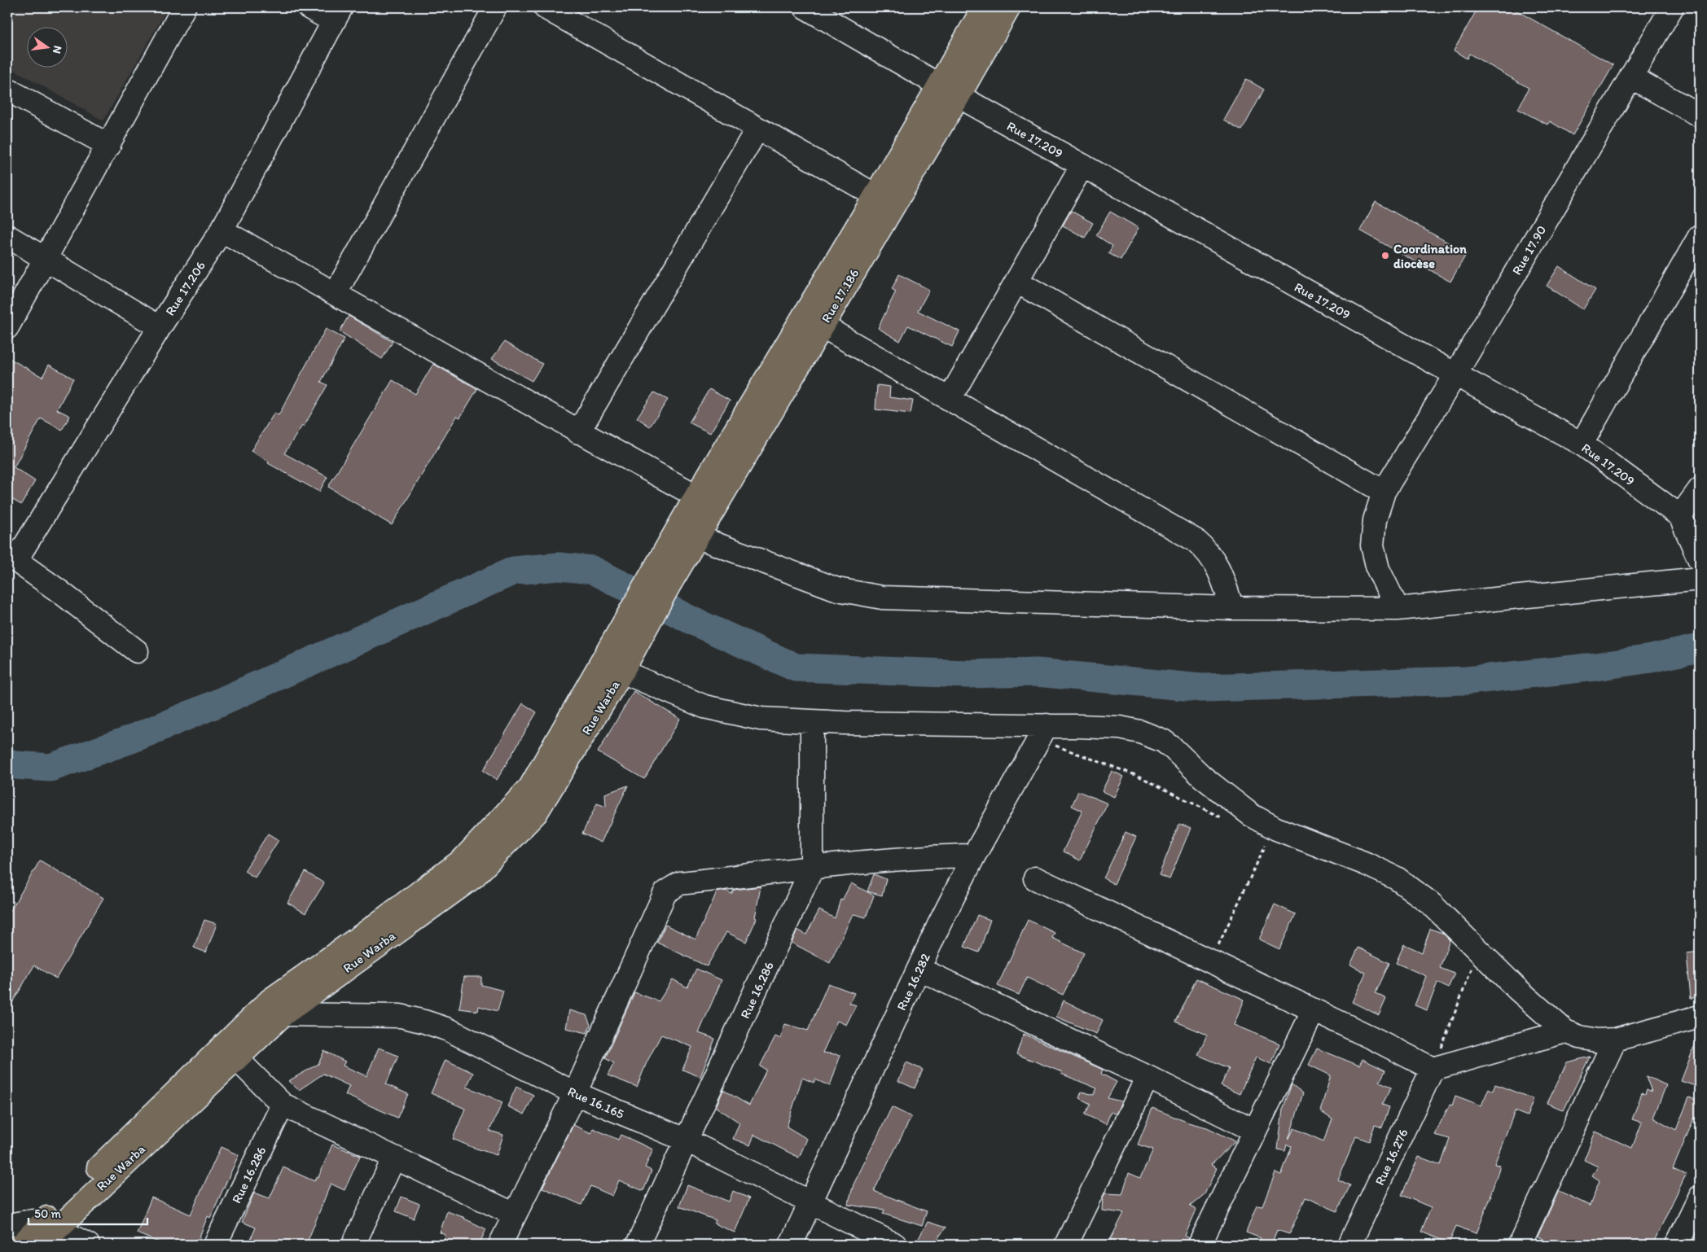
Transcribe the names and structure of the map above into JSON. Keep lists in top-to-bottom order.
{
  "streets": {
    "main road": ["Rue 17.186", "Rue Warba"],
    "street": [
      "Rue 17.209",
      "Rue 17.90",
      "Rue 17.206",
      "Rue 16.282",
      "Rue 16.286",
      "Rue 16.165",
      "Rue 16.276"
    ]
  },
  "crossings": [
    ["Rue 17.209", "Rue 17.90"],
    ["Rue 17.209", "Rue 17.186"],
    ["Rue 17.186", "Rue Warba"],
    ["Rue Warba", "Rue 16.165"],
    ["Rue 16.282", "Rue 16.165"],
    ["Rue 16.286", "Rue 16.165"]
  ],
  "places": ["Coordination diocèse"],
  "scale_bar": "50 m",
  "north": "right"
}
